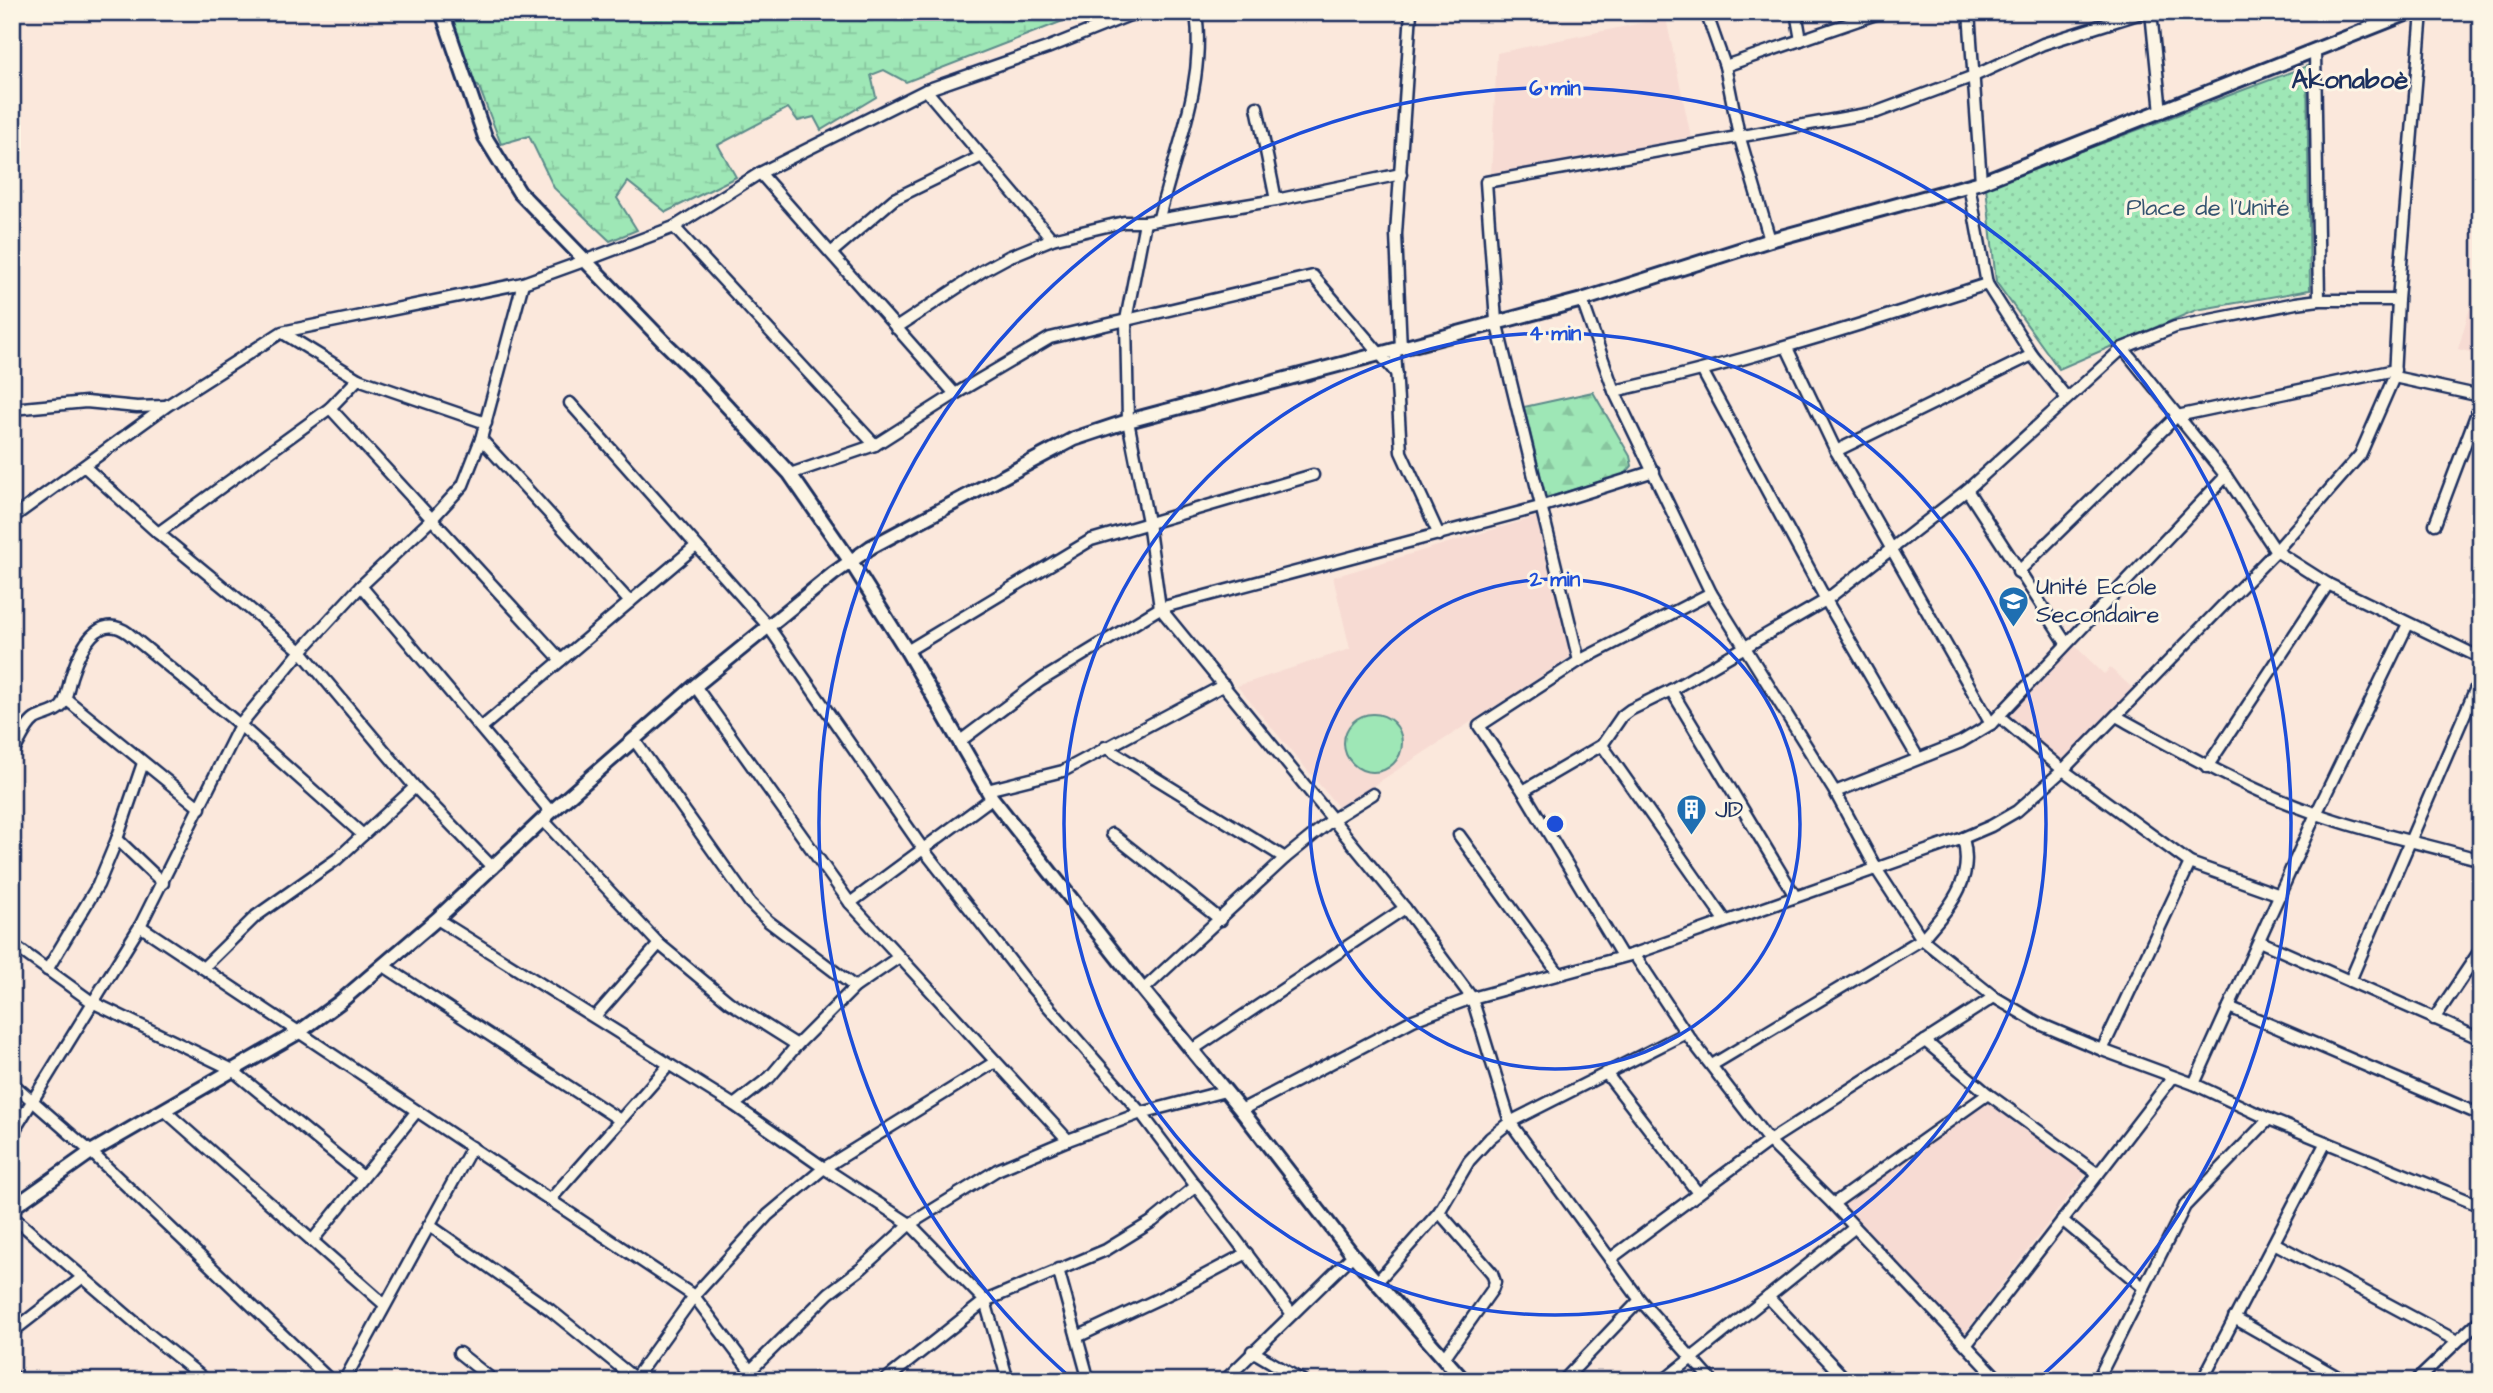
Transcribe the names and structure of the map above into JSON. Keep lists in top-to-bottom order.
{
  "districts": ["Akonaboè"],
  "parks": ["Place de l'Unité"],
  "places": {
    "school or university": ["Unité Ecole Secondaire"],
    "building": ["JD"]
  },
  "rings": ["6 min", "4 min", "2 min"]
}
